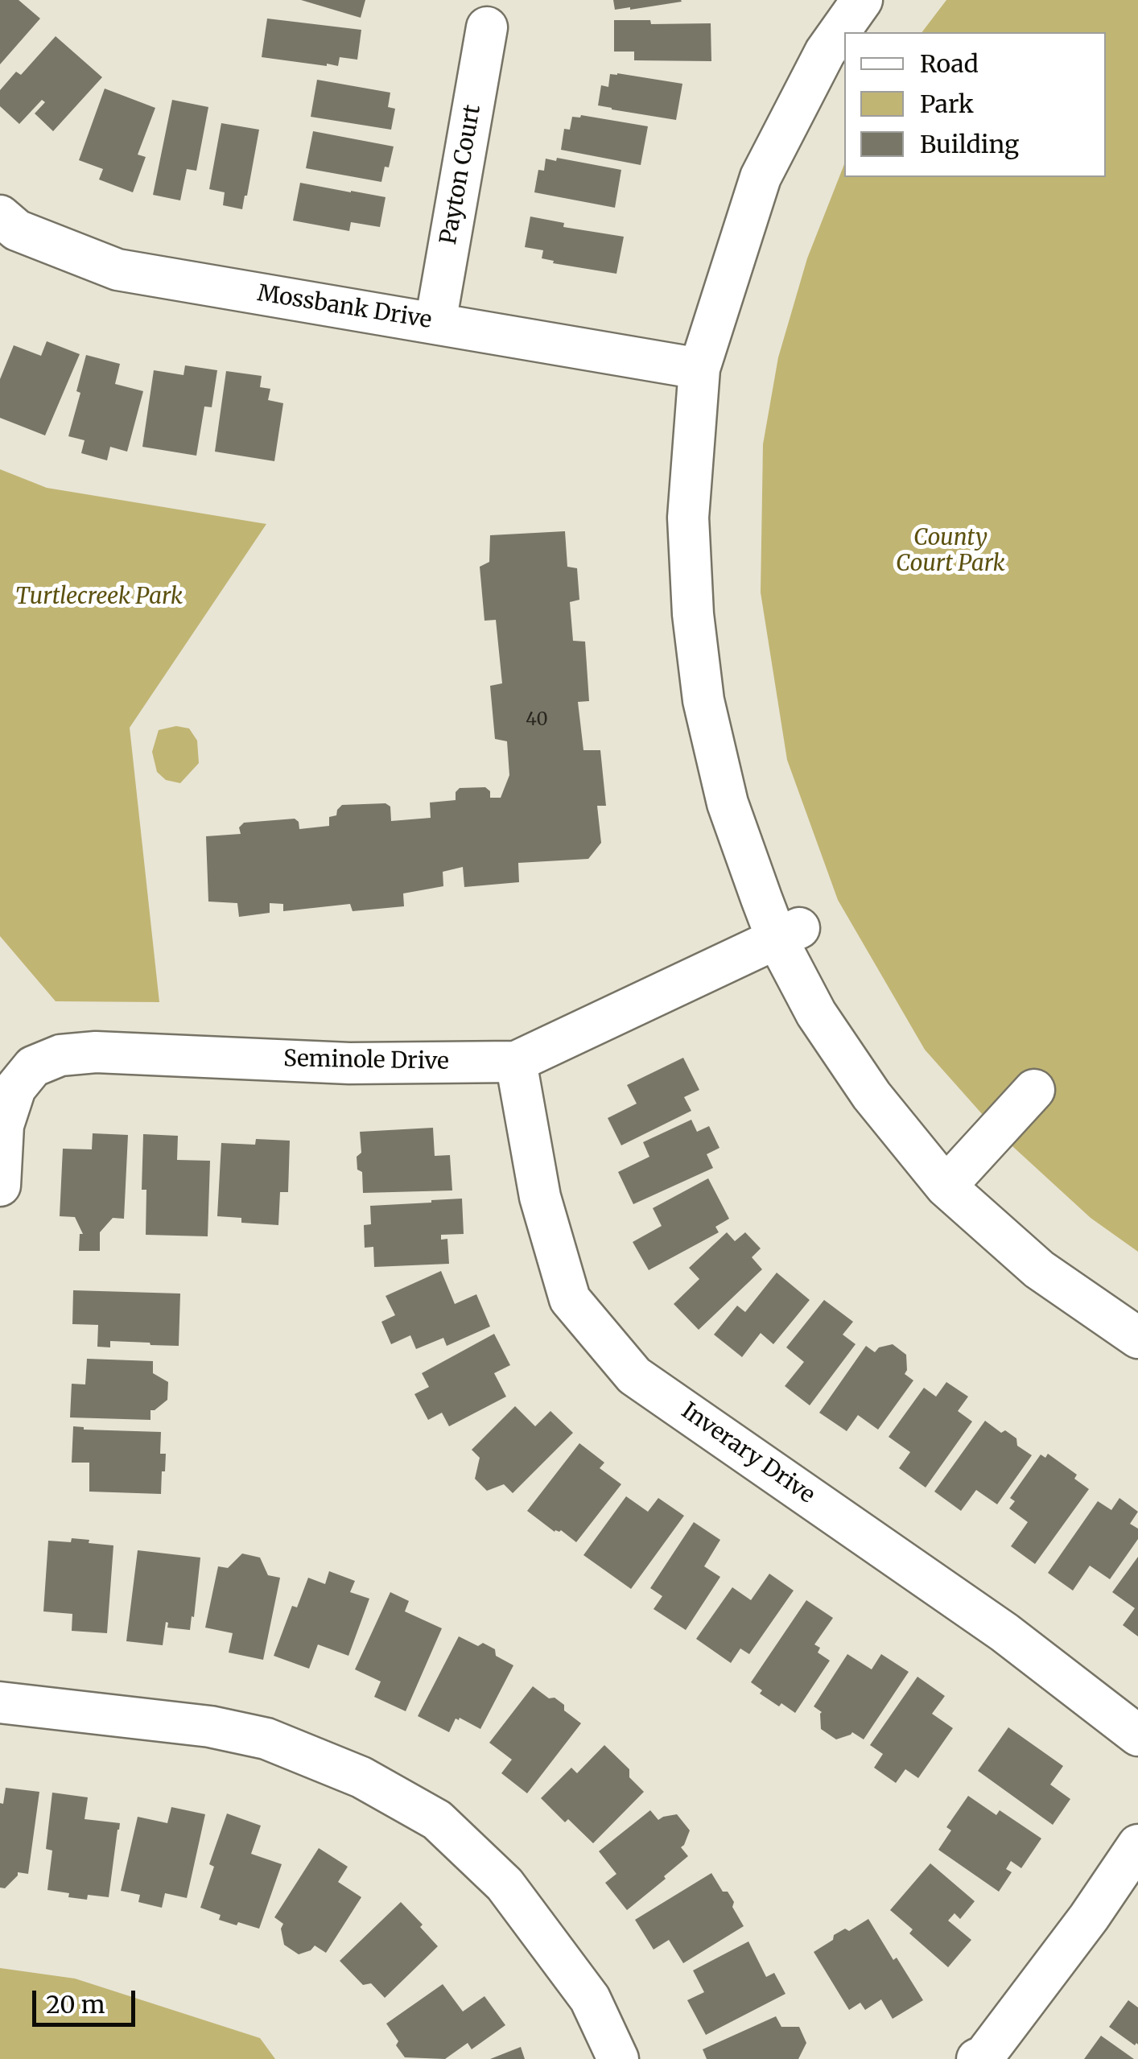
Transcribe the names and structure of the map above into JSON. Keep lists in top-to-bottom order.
{
  "streets": {
    "street": [
      "Payton Court",
      "Mossbank Drive",
      "Seminole Drive",
      "Inverary Drive"
    ]
  },
  "crossings": [
    ["Payton Court", "Mossbank Drive"],
    ["Seminole Drive", "Inverary Drive"]
  ],
  "parks": ["County Court Park", "Turtlecreek Park"],
  "house_numbers": ["40"],
  "legend": ["Road", "Park", "Building"],
  "scale_bar": "20 m"
}
